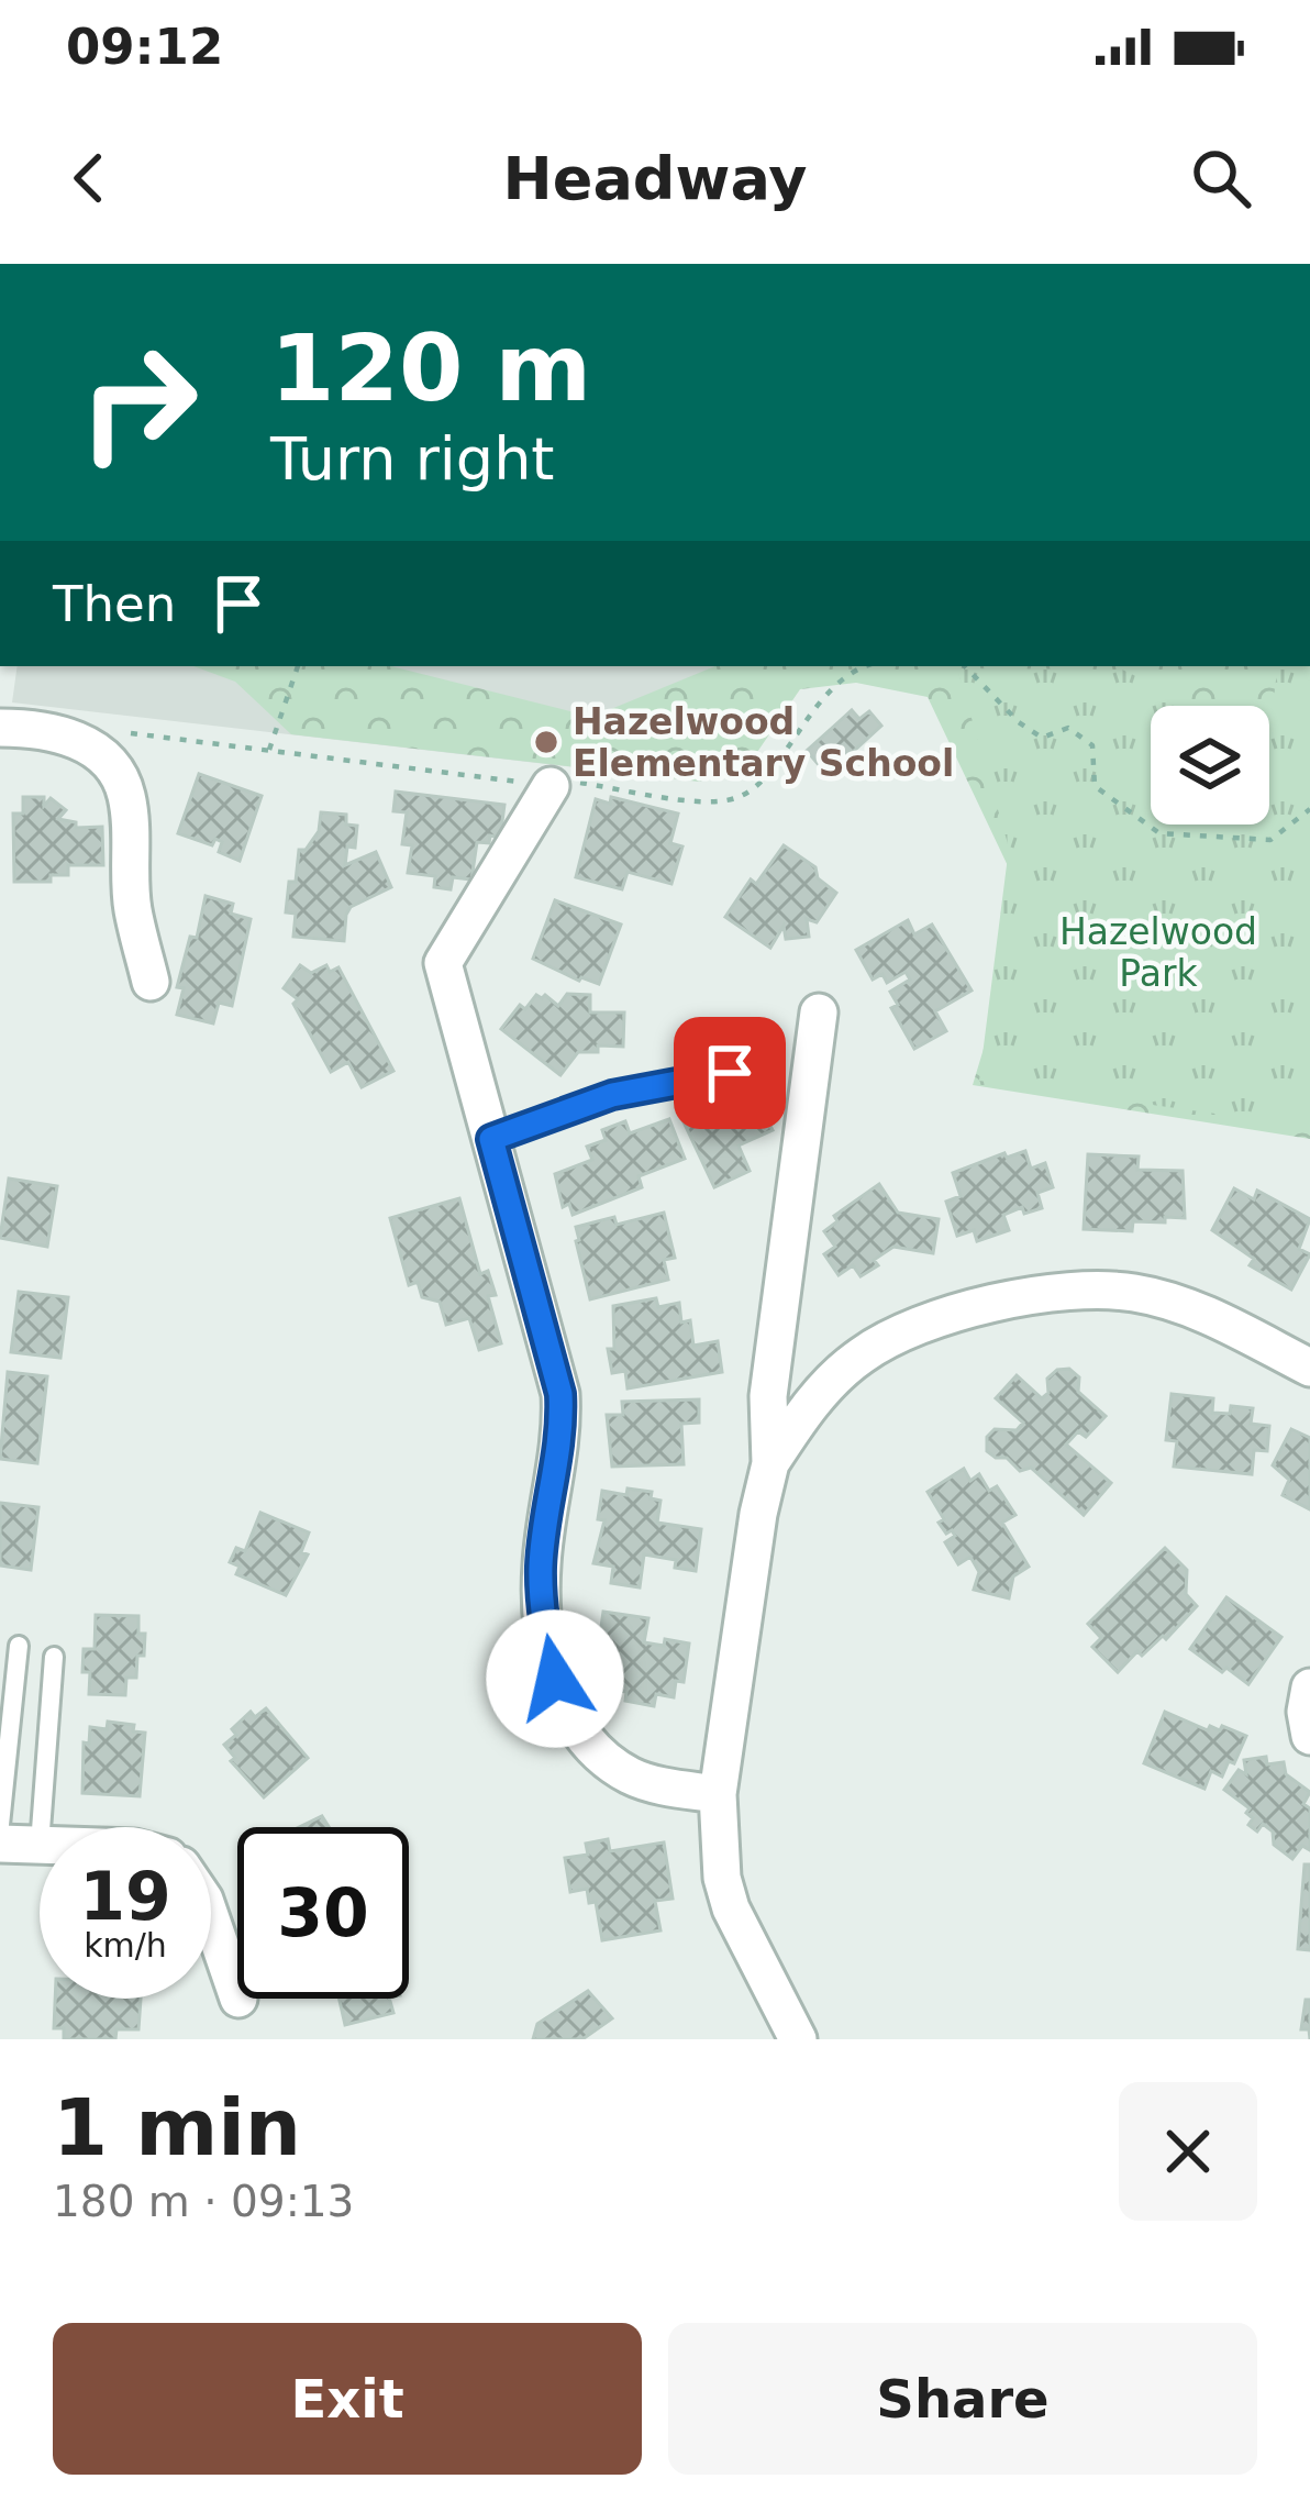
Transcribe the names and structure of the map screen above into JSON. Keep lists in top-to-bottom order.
{
  "parks": ["Hazelwood Park"],
  "places": ["Hazelwood Elementary School"],
  "page": {
    "status": "09:12",
    "header": "Headway",
    "turn": ["120 m", "Turn right"],
    "then": "Then",
    "speed": "19 km/h",
    "limit": "30",
    "heading": ["1 min", "180 m · 09:13"],
    "buttons": ["Exit", "Share"]
  }
}
